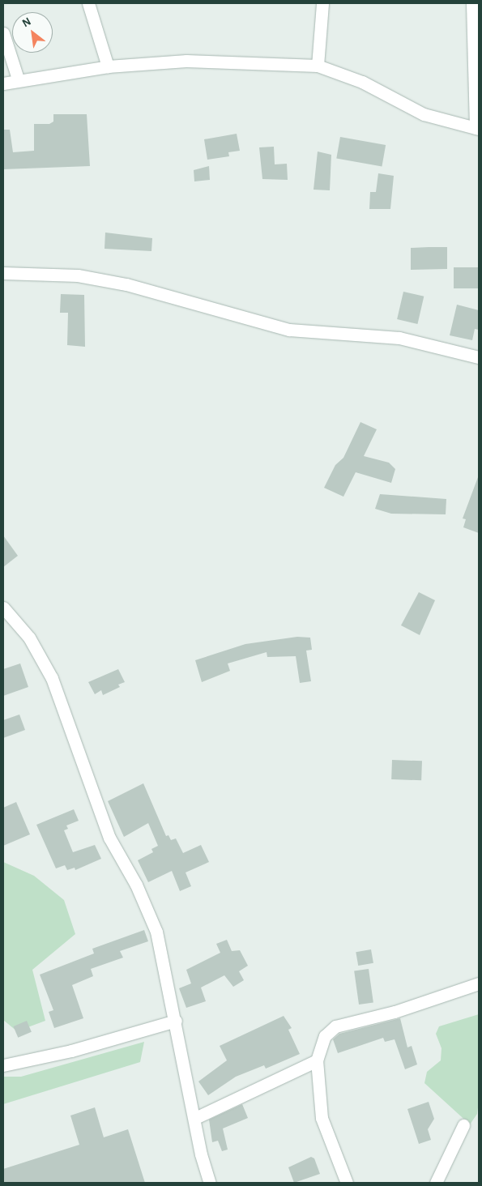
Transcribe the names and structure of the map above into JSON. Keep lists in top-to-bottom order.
{
  "north": "top left"
}
